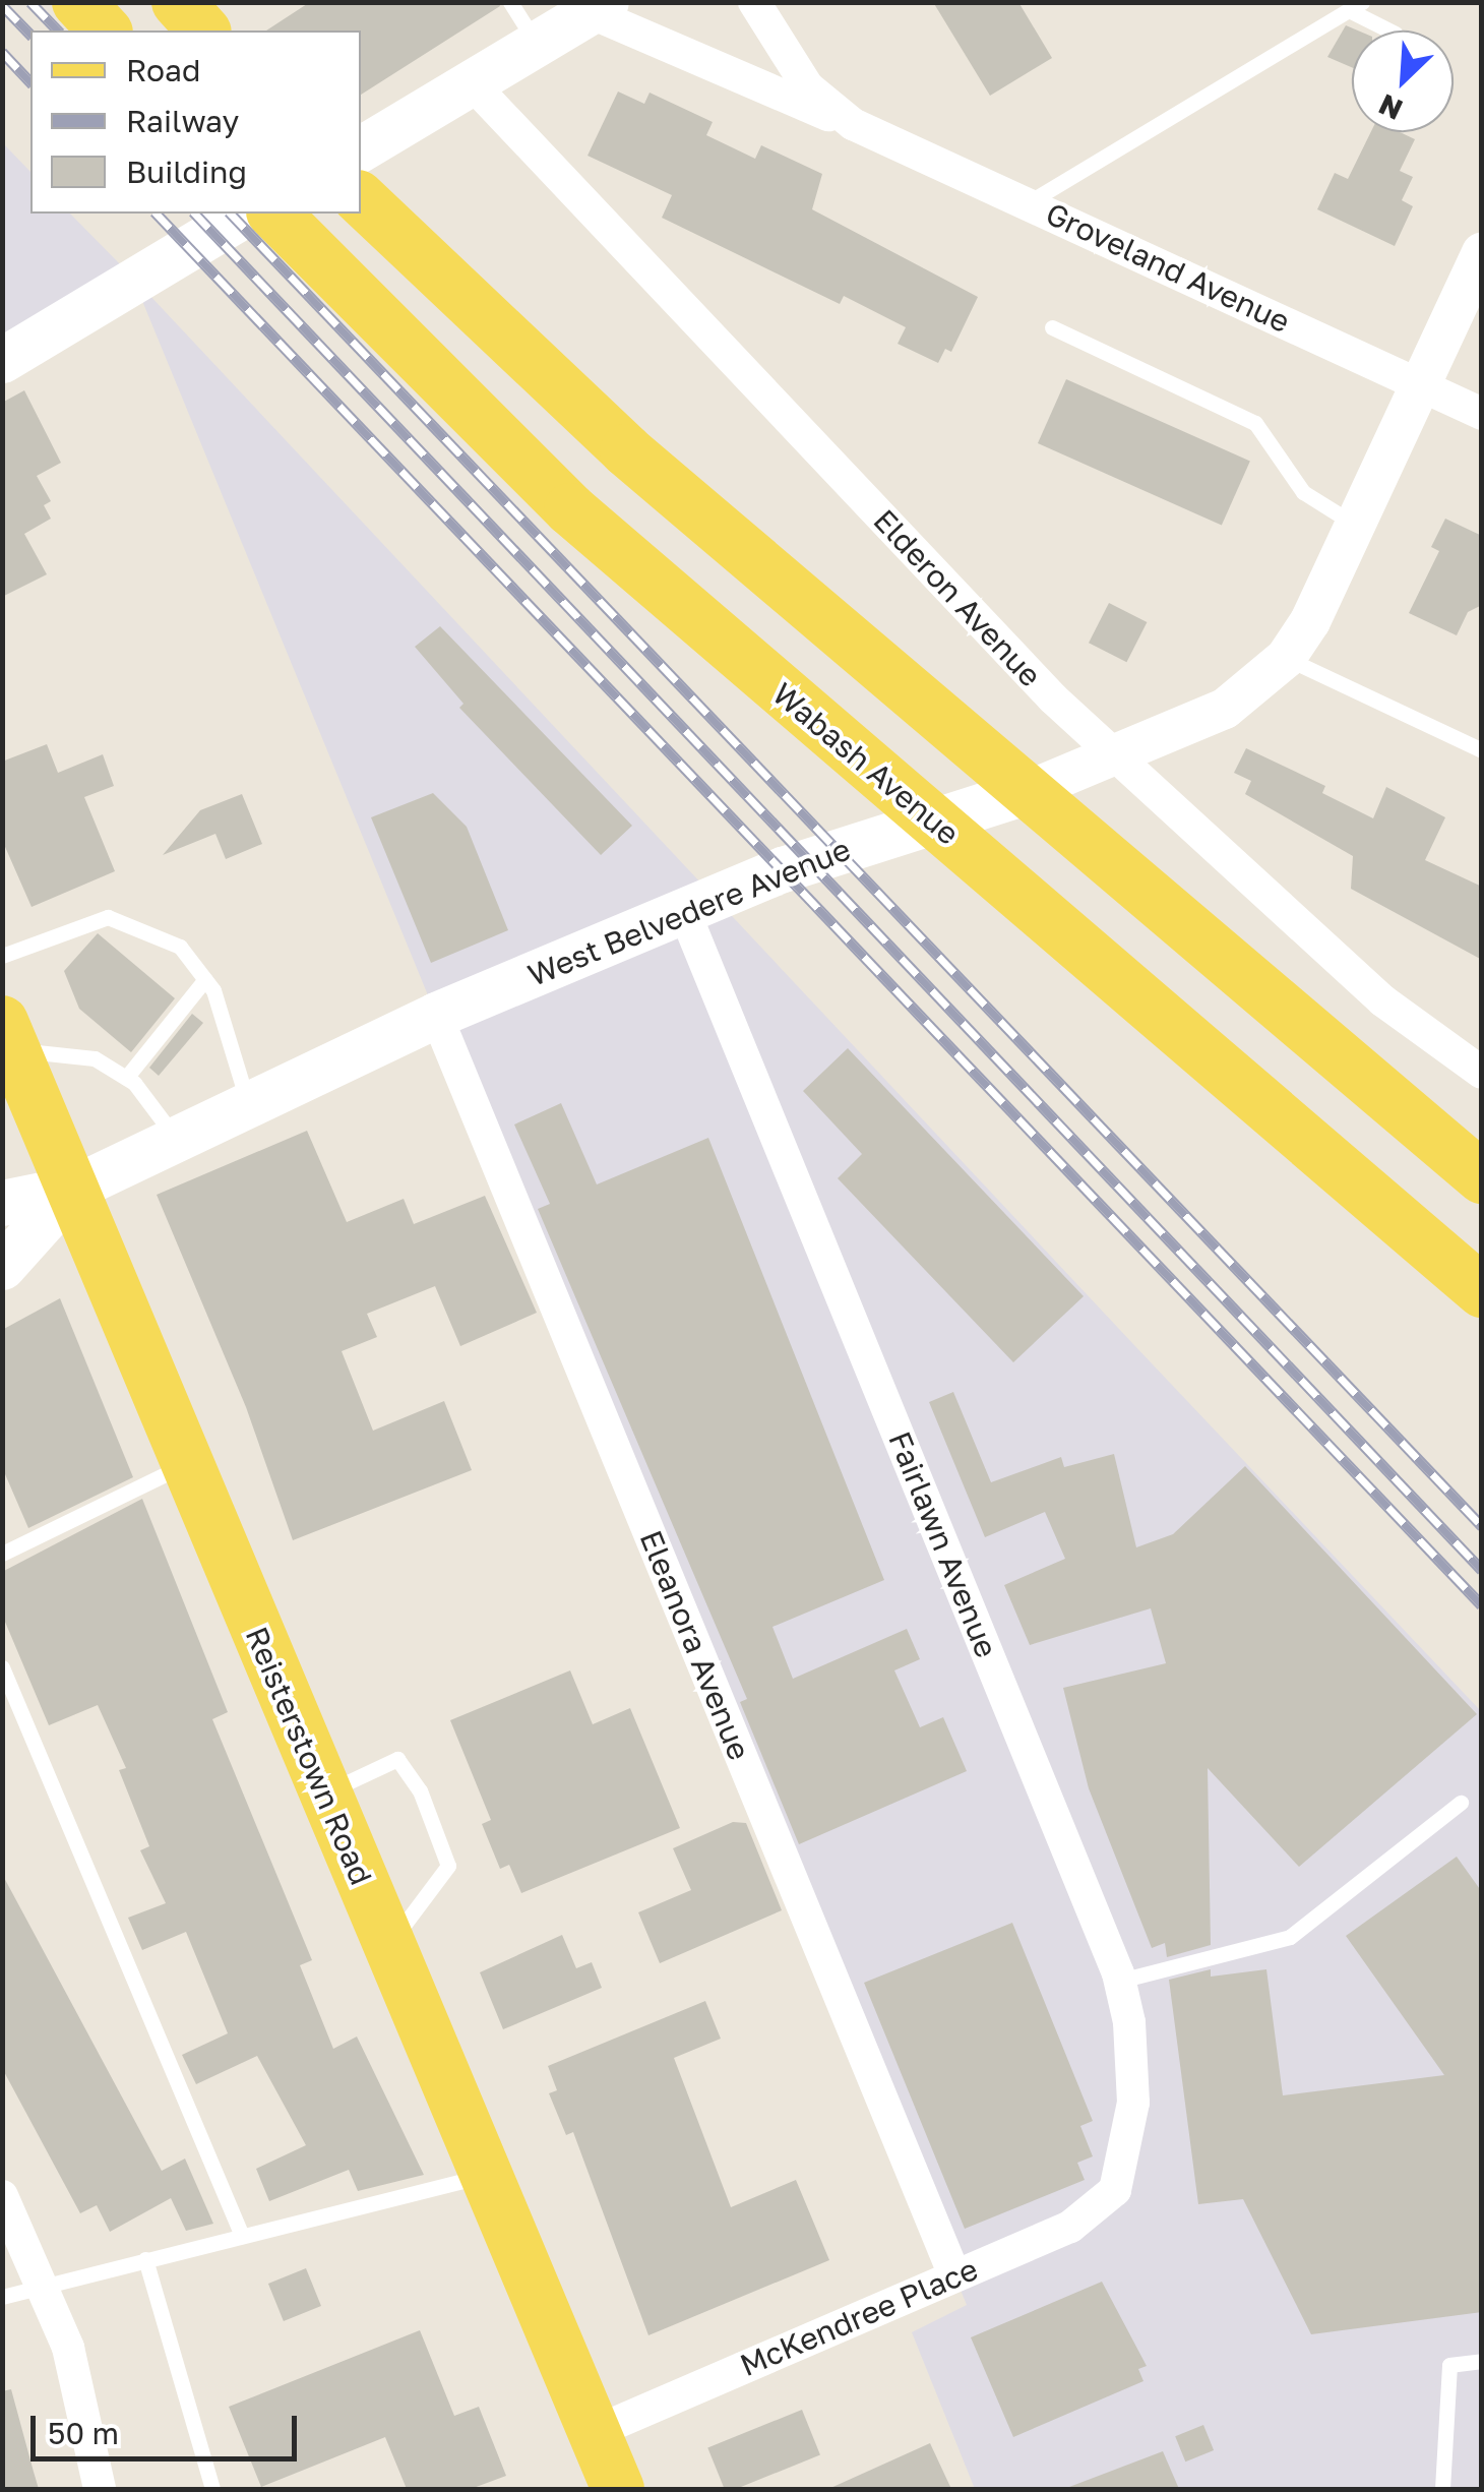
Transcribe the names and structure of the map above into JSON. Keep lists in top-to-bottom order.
{
  "streets": {
    "main road": ["Wabash Avenue", "West Belvedere Avenue", "Reisterstown Road"],
    "street": [
      "Groveland Avenue",
      "Elderon Avenue",
      "Fairlawn Avenue",
      "Eleanora Avenue",
      "McKendree Place"
    ]
  },
  "crossings": [
    ["Groveland Avenue", "West Belvedere Avenue"],
    ["Elderon Avenue", "West Belvedere Avenue"],
    ["Wabash Avenue", "West Belvedere Avenue"],
    ["West Belvedere Avenue", "Fairlawn Avenue"],
    ["West Belvedere Avenue", "Eleanora Avenue"],
    ["West Belvedere Avenue", "Reisterstown Road"],
    ["Fairlawn Avenue", "McKendree Place"],
    ["Eleanora Avenue", "McKendree Place"],
    ["Reisterstown Road", "McKendree Place"]
  ],
  "legend": ["Road", "Railway", "Building"],
  "scale_bar": "50 m",
  "north": "bottom left"
}
